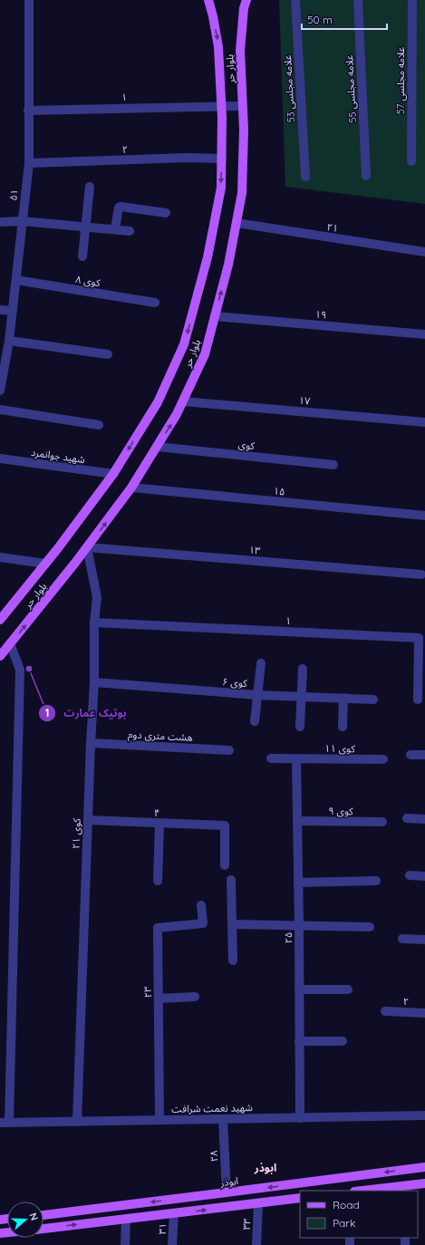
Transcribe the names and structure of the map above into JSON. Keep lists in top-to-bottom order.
{
  "streets": {
    "main road": ["بلوار حر", "ابوذر"],
    "street": [
      "علامه مجلسی 57",
      "علامه مجلسی 53",
      "علامه مجلسی 55",
      "۱",
      "۲",
      "۵۱",
      "۲۱",
      "کوی ۸",
      "۱۹",
      "۱۷",
      "کوی",
      "شهید جوانمرد",
      "۱۵",
      "۱۳",
      "کوی ۶",
      "هشت متری دوم",
      "کوی ۱۱",
      "کوی ۹",
      "۴",
      "کوی ۲۱",
      "۲۵",
      "۲۳",
      "شهید نعمت شرافت",
      "۲۸",
      "۳۳",
      "۳۱"
    ]
  },
  "crossings": [
    ["بلوار حر", "۱"],
    ["بلوار حر", "۲"],
    ["بلوار حر", "۲۱"],
    ["بلوار حر", "۱۹"],
    ["بلوار حر", "۱۷"],
    ["بلوار حر", "کوی"],
    ["بلوار حر", "شهید جوانمرد"],
    ["بلوار حر", "۱۵"],
    ["بلوار حر", "۱۳"],
    ["بلوار حر", "کوی ۲۱"],
    ["۱", "۵۱"],
    ["۱", "کوی ۲۱"],
    ["۲", "۵۱"],
    ["۵۱", "کوی ۸"],
    ["۱۳", "کوی ۲۱"],
    ["کوی ۶", "کوی ۲۱"],
    ["هشت متری دوم", "کوی ۲۱"],
    ["کوی ۱۱", "۲۵"],
    ["کوی ۹", "۲۵"],
    ["۴", "کوی ۲۱"],
    ["کوی ۲۱", "شهید نعمت شرافت"],
    ["۲۵", "شهید نعمت شرافت"],
    ["۲۳", "شهید نعمت شرافت"],
    ["شهید نعمت شرافت", "۲۸"],
    ["۲۸", "ابوذر"]
  ],
  "districts": ["ابوذر"],
  "places": ["بوتیک عمارت"],
  "legend": ["Road", "Park"],
  "scale_bar": "50 m",
  "north": "right"
}
